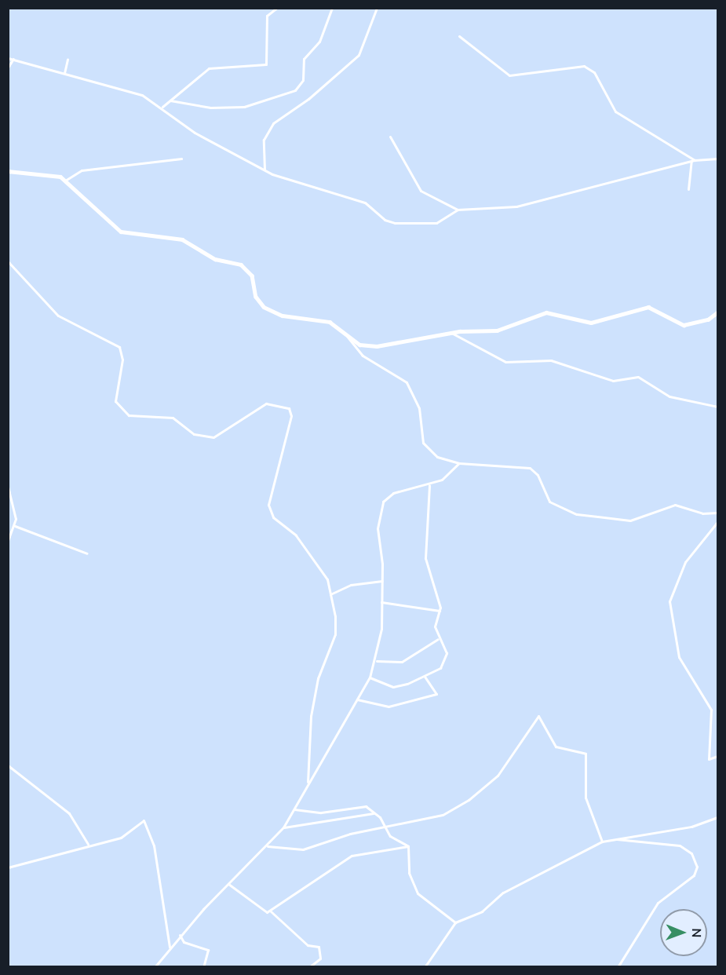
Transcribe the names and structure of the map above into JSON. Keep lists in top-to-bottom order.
{
  "north": "right"
}
